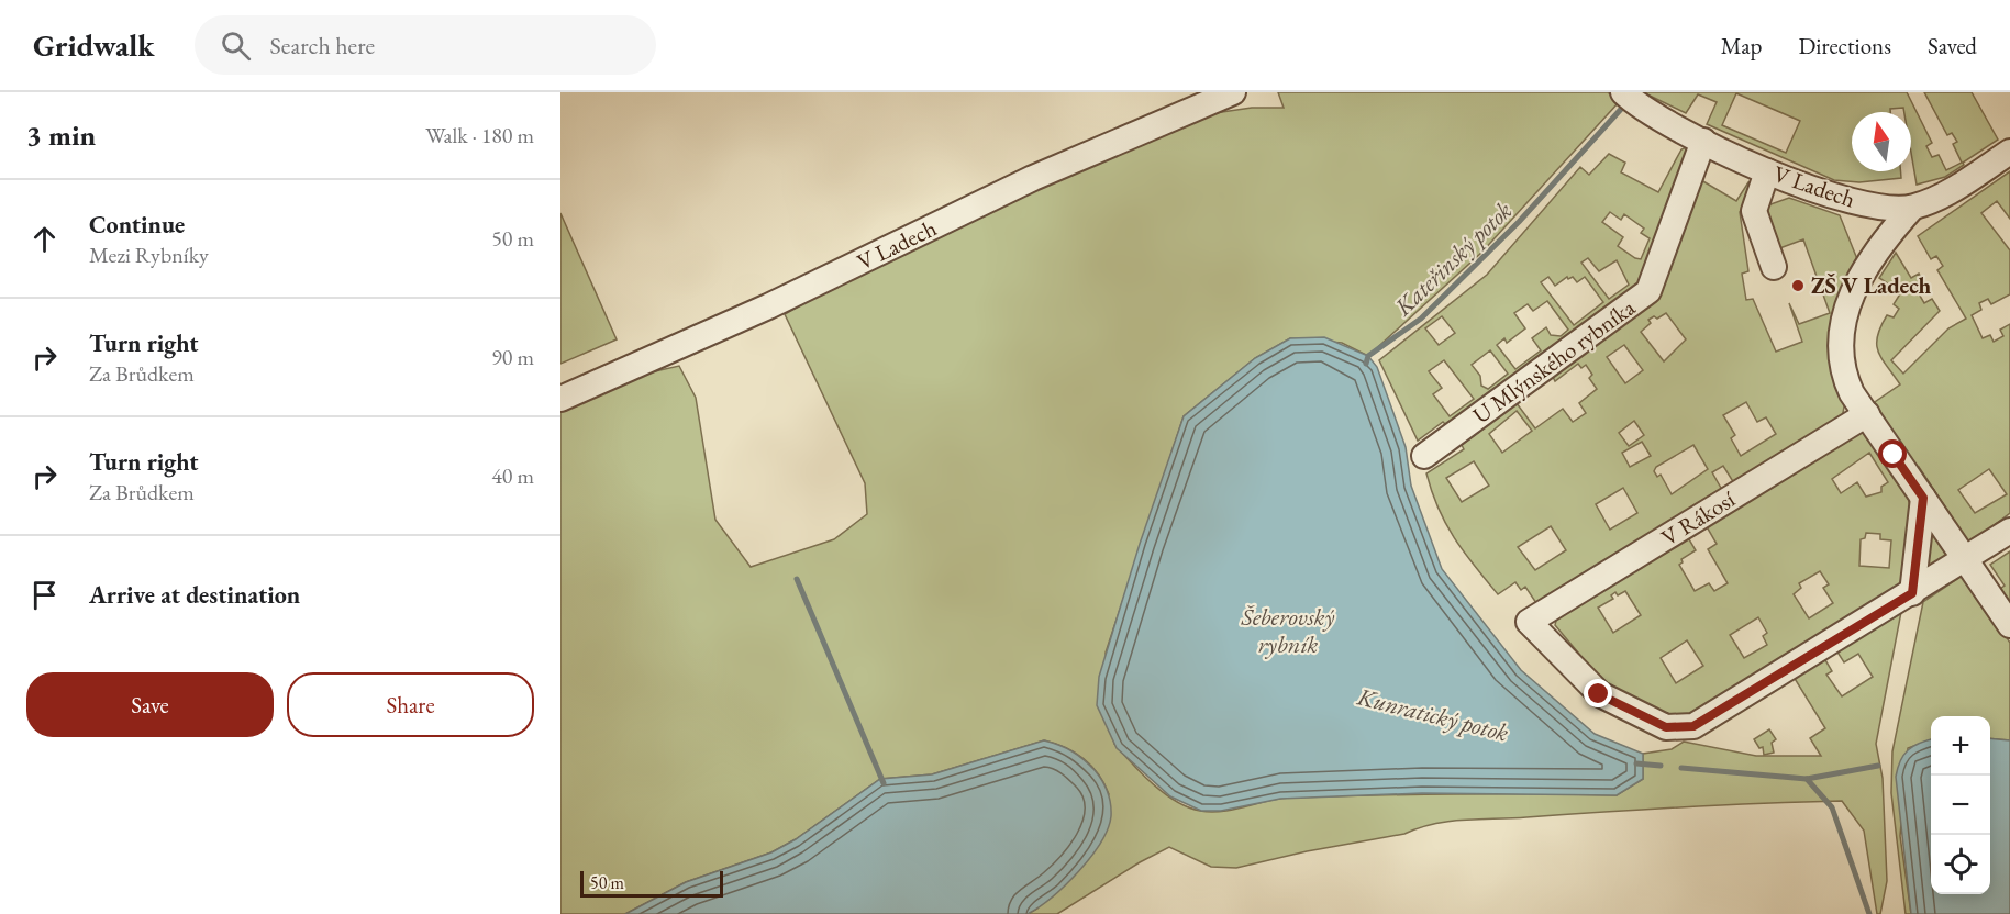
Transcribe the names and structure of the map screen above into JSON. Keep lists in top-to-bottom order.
{
  "streets": {
    "street": ["V Ladech", "U Mlýnského rybníka", "V Rákosí"]
  },
  "crossings": [
    ["V Ladech", "U Mlýnského rybníka"]
  ],
  "water": ["Kateřinský potok", "Šeberovský rybník", "Kunratický potok"],
  "places": ["ZŠ V Ladech"],
  "scale_bar": "50 m",
  "north": "top",
  "page": {
    "header": "Gridwalk",
    "search": "Search here",
    "nav": ["Map", "Directions", "Saved"],
    "heading": ["3 min", "Walk · 180 m"],
    "list": [
      ["Continue", "Mezi Rybníky", "50 m"],
      ["Turn right", "Za Brůdkem", "90 m"],
      ["Turn right", "Za Brůdkem", "40 m"],
      "Arrive at destination"
    ],
    "buttons": ["Save", "Share"],
    "map_buttons": ["+", "−"],
    "scale": "50 m"
  }
}
